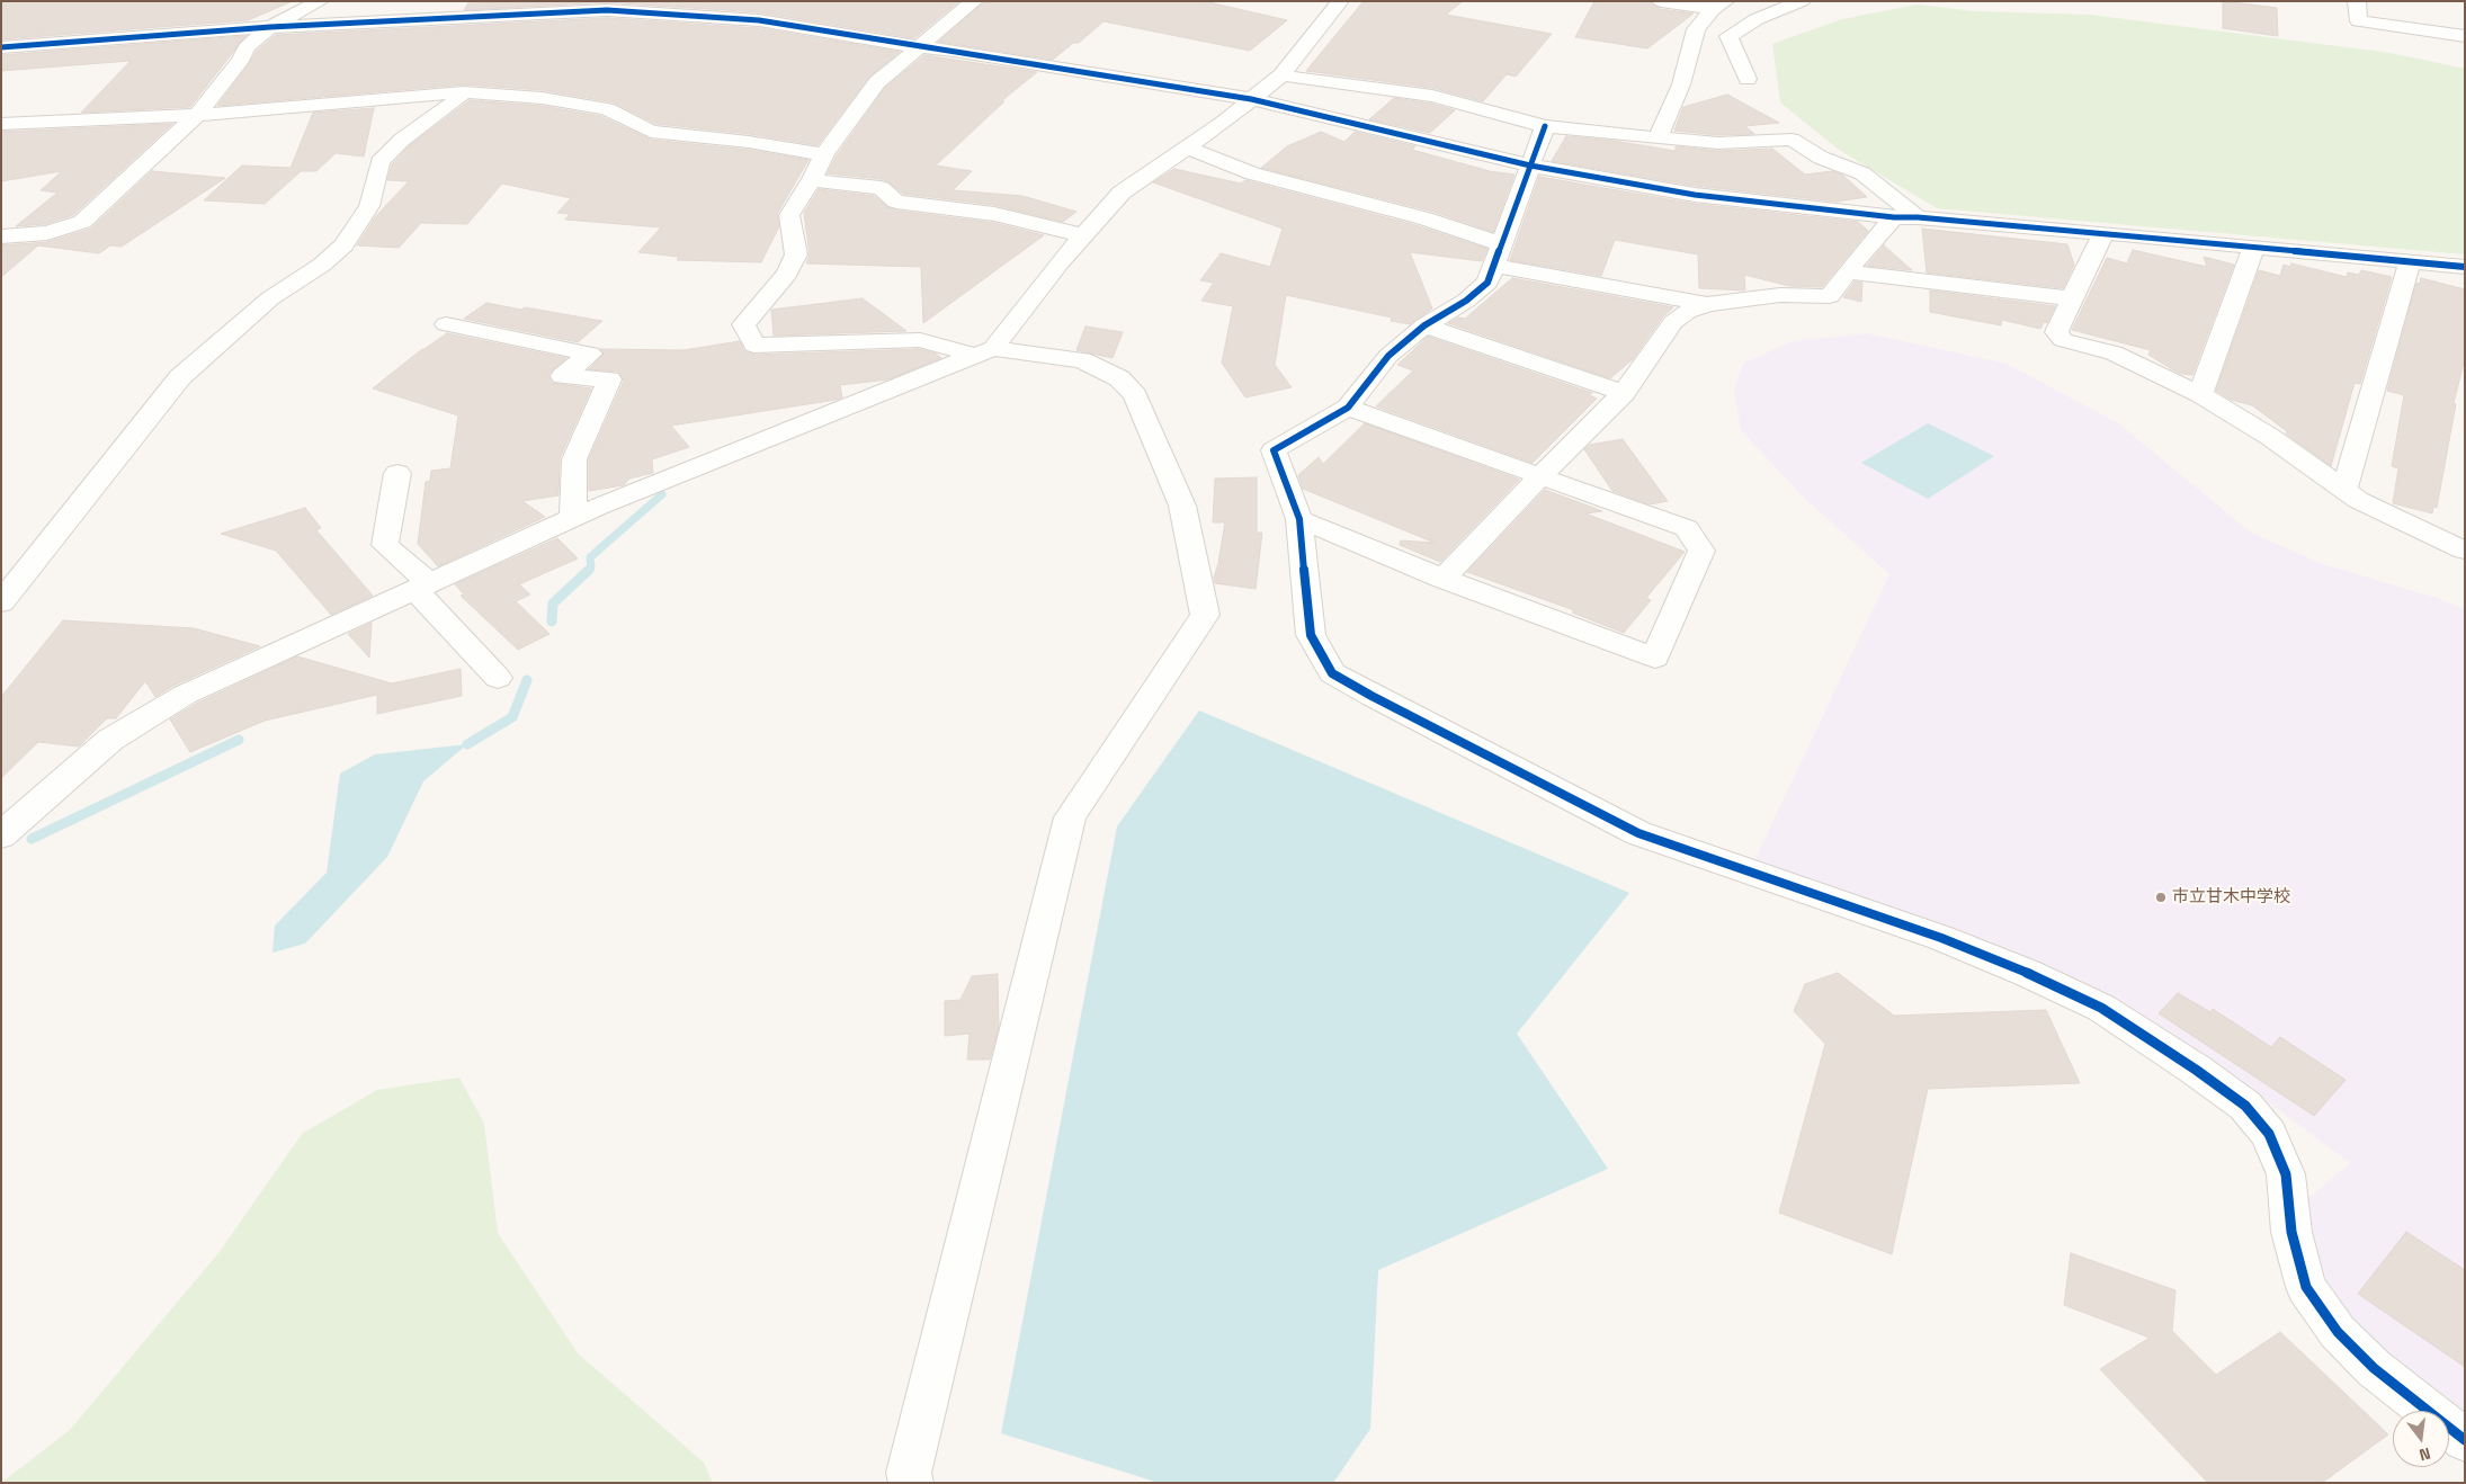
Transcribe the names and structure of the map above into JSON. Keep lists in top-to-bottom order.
{
  "places": ["市立甘木中学校"],
  "north": "bottom"
}
